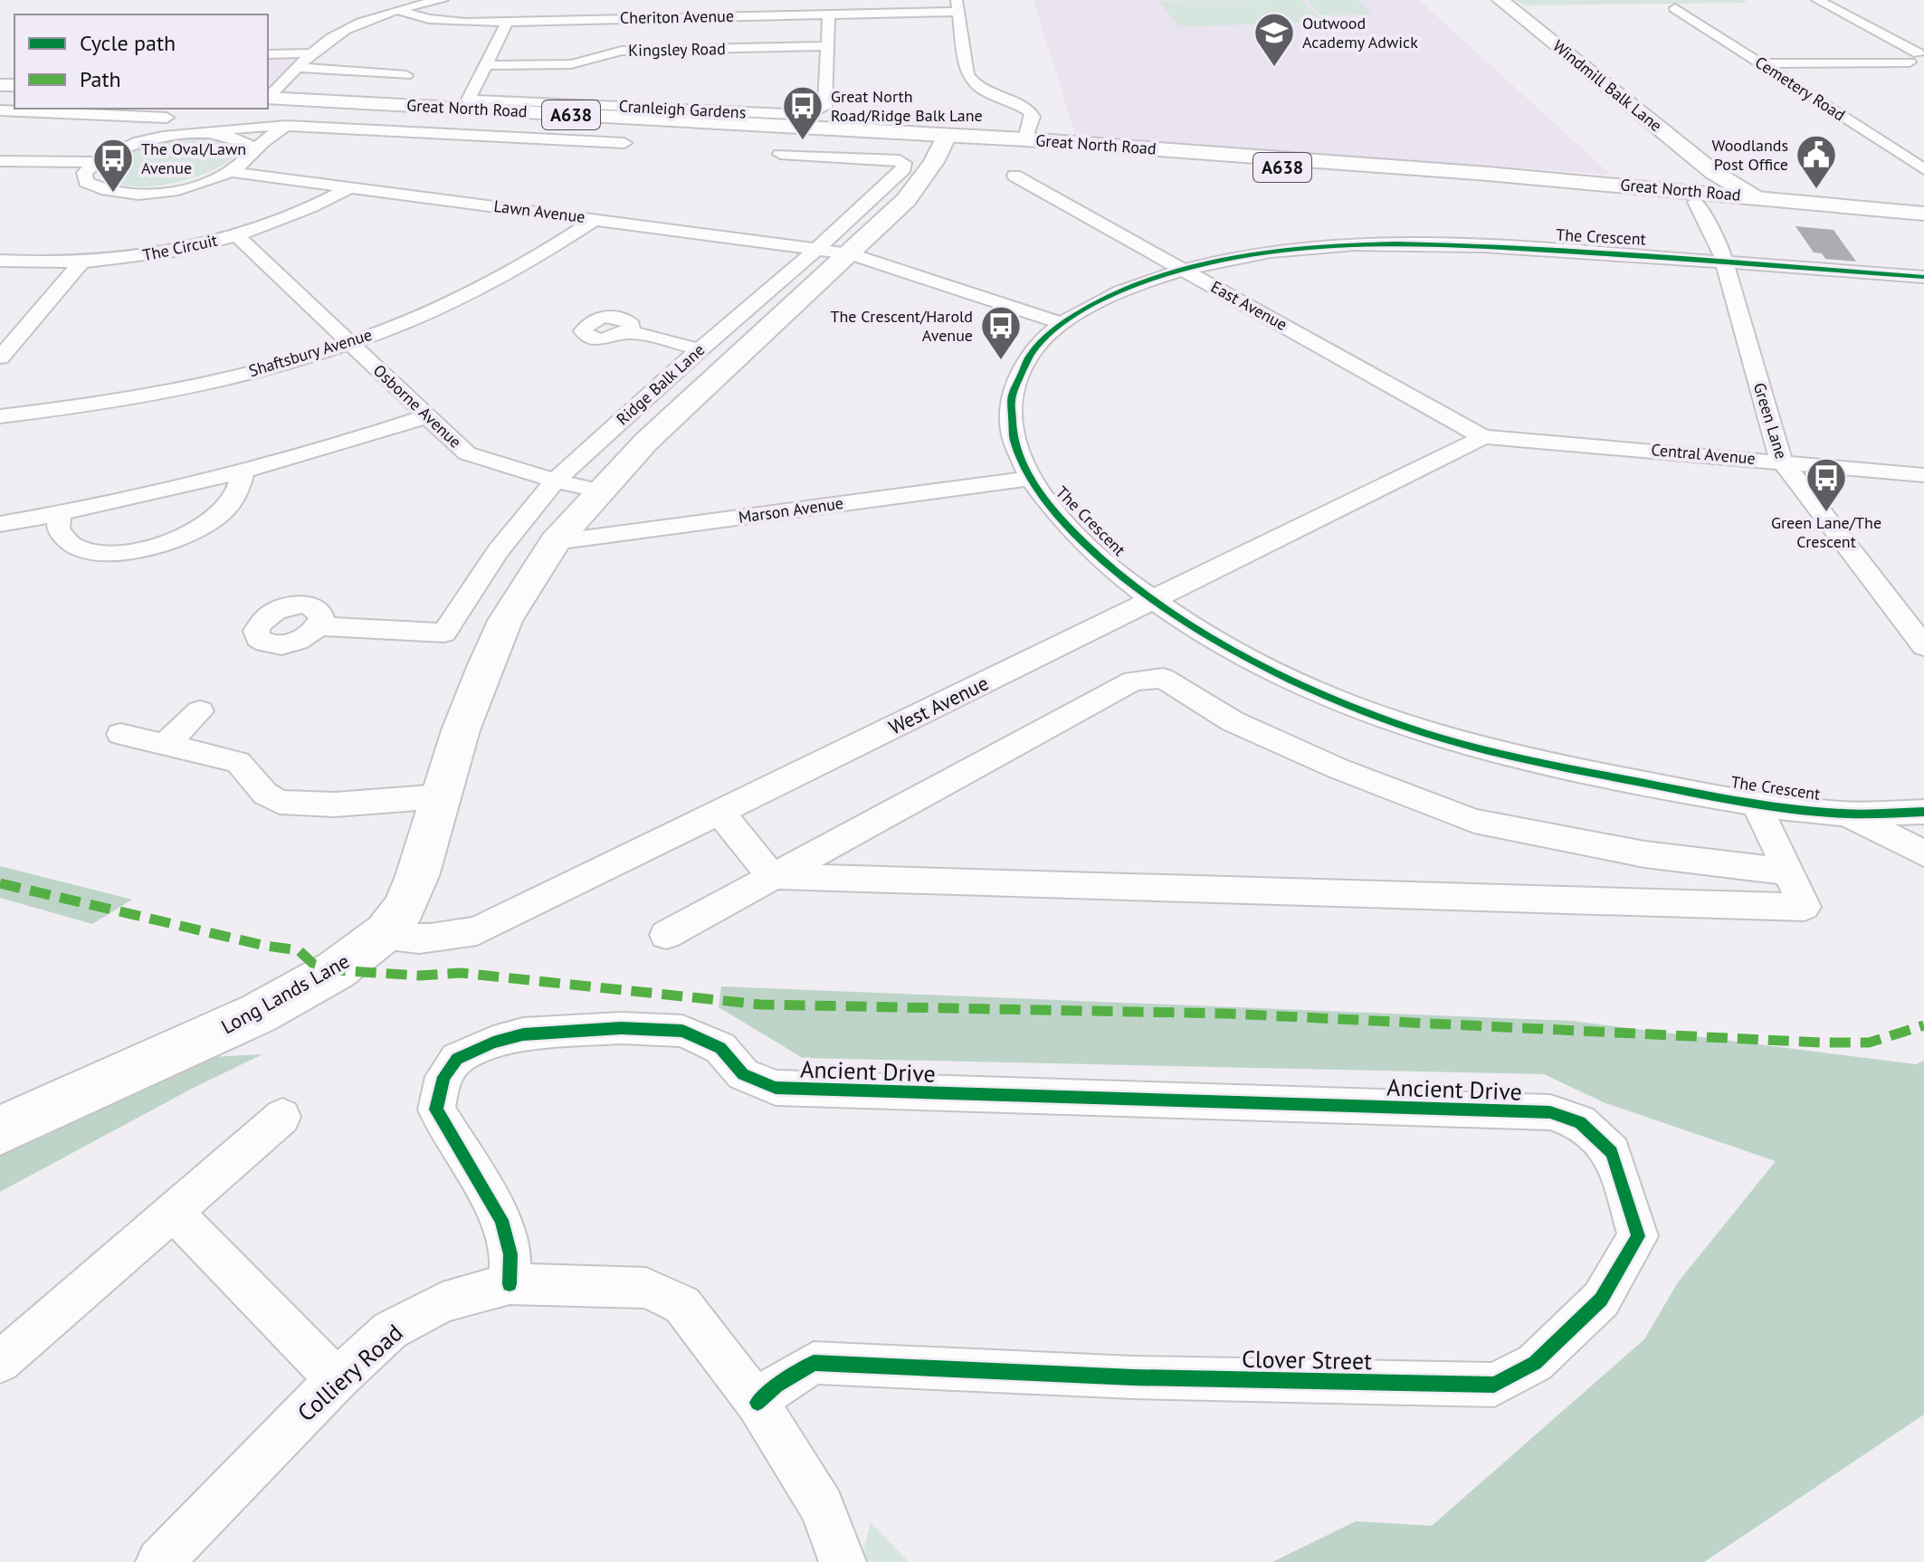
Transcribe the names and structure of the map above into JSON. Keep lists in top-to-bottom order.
{
  "streets": {
    "main road": [
      "Windmill Balk Lane",
      "Great North Road",
      "A638",
      "Ridge Balk Lane",
      "Long Lands Lane"
    ],
    "street": [
      "Cheriton Avenue",
      "Kingsley Road",
      "Cemetery Road",
      "Cranleigh Gardens",
      "Lawn Avenue",
      "The Crescent",
      "The Circuit",
      "East Avenue",
      "Shaftsbury Avenue",
      "Osborne Avenue",
      "Green Lane",
      "Central Avenue",
      "Marson Avenue",
      "West Avenue",
      "Ancient Drive",
      "Clover Street",
      "Colliery Road"
    ]
  },
  "crossings": [
    ["Kingsley Road", "Cranleigh Gardens"],
    ["Windmill Balk Lane", "Great North Road"],
    ["Windmill Balk Lane", "Green Lane"],
    ["Great North Road", "Ridge Balk Lane"],
    ["Great North Road", "Green Lane"],
    ["Lawn Avenue", "The Crescent"],
    ["Lawn Avenue", "The Circuit"],
    ["Lawn Avenue", "Shaftsbury Avenue"],
    ["Lawn Avenue", "Ridge Balk Lane"],
    ["The Crescent", "East Avenue"],
    ["The Crescent", "Green Lane"],
    ["The Crescent", "Marson Avenue"],
    ["The Crescent", "West Avenue"],
    ["The Circuit", "Osborne Avenue"],
    ["East Avenue", "Central Avenue"],
    ["East Avenue", "West Avenue"],
    ["Shaftsbury Avenue", "Osborne Avenue"],
    ["Ridge Balk Lane", "Osborne Avenue"],
    ["Ridge Balk Lane", "Marson Avenue"],
    ["Ridge Balk Lane", "Long Lands Lane"],
    ["Green Lane", "Central Avenue"],
    ["Central Avenue", "West Avenue"],
    ["West Avenue", "Long Lands Lane"],
    ["Ancient Drive", "Clover Street"],
    ["Ancient Drive", "Colliery Road"],
    ["Clover Street", "Colliery Road"]
  ],
  "places": {
    "school or university": ["Outwood Academy Adwick"],
    "bus stop": [
      "Great North Road/Ridge Balk Lane",
      "The Oval/Lawn Avenue",
      "The Crescent/Harold Avenue",
      "Green Lane/The Crescent"
    ],
    "public building": ["Woodlands Post Office"]
  },
  "legend": ["Cycle path", "Path"]
}
